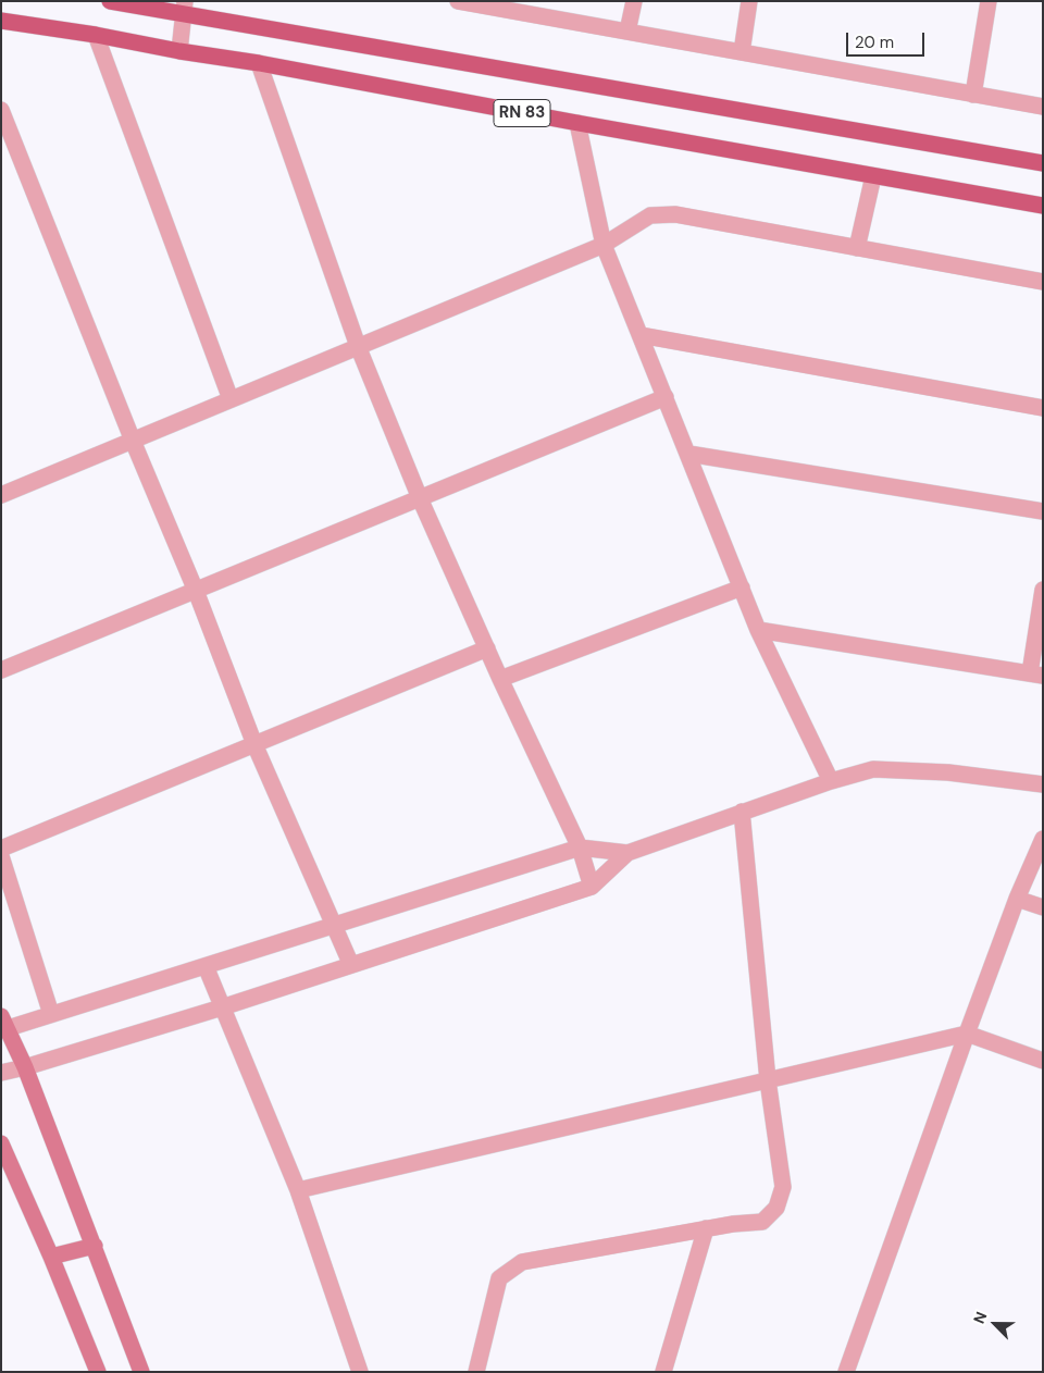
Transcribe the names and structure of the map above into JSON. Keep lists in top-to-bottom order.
{
  "streets": {
    "main road": ["RN 83"]
  },
  "scale_bar": "20 m",
  "north": "top left"
}
